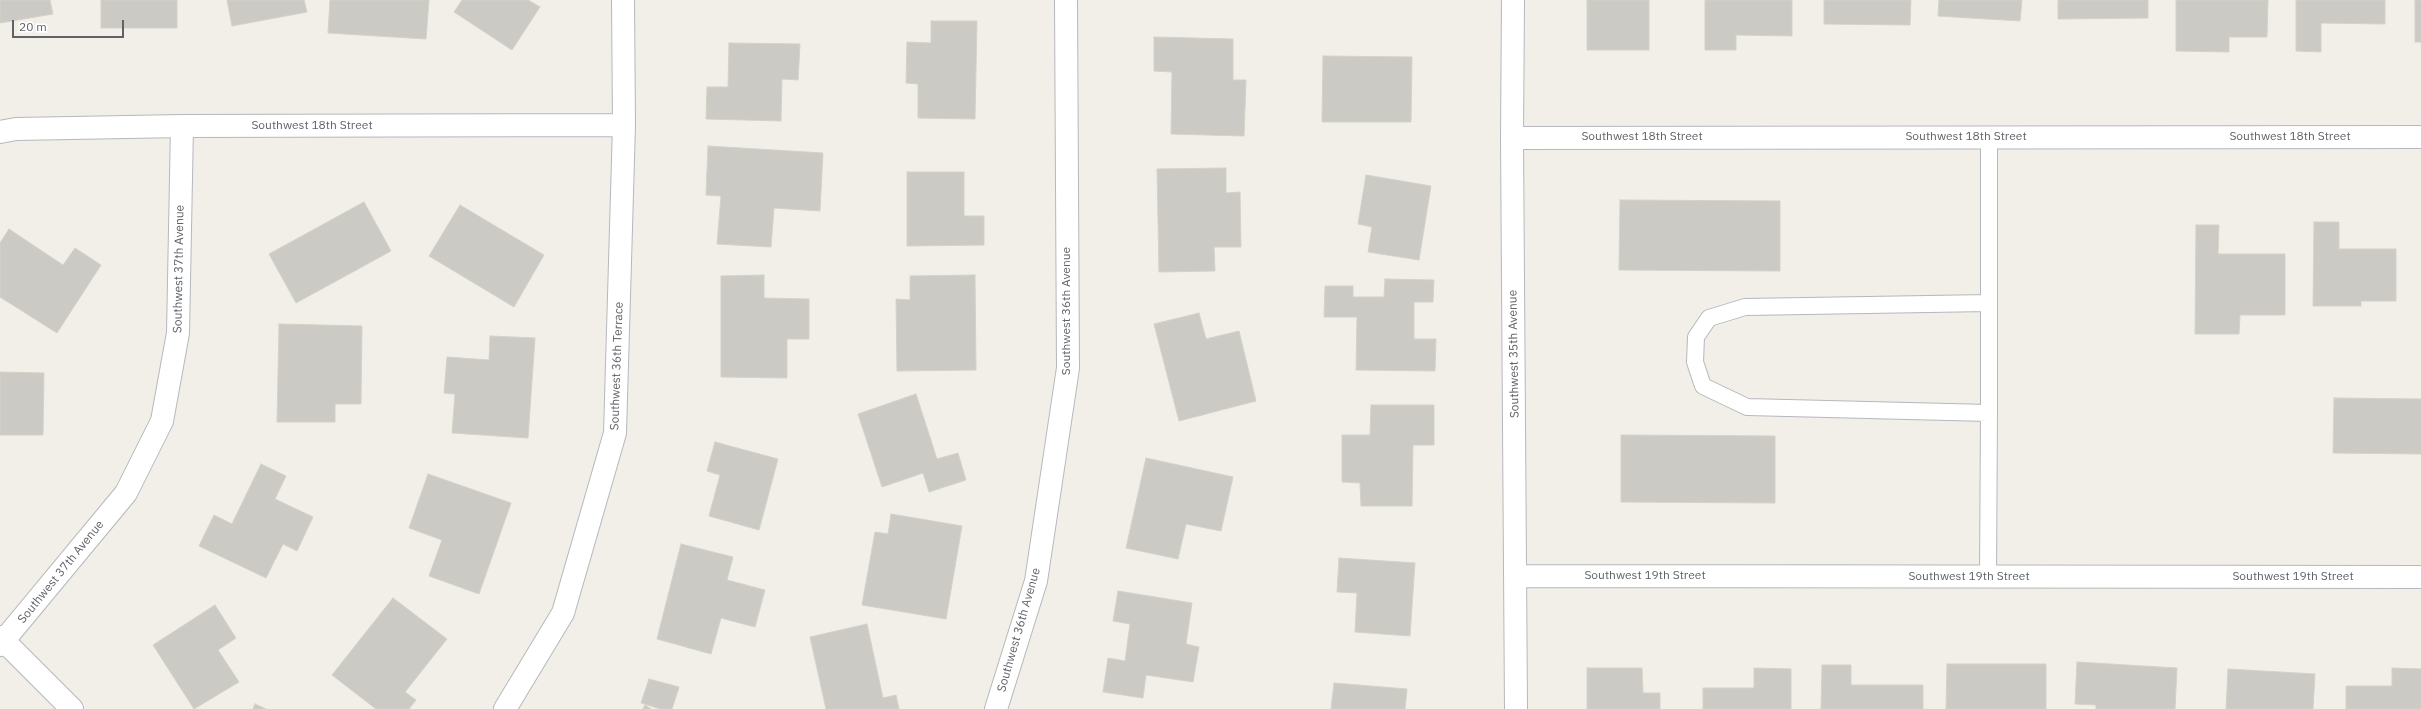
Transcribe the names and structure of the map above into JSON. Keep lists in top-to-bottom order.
{
  "streets": {
    "street": [
      "Southwest 18th Street",
      "Southwest 37th Avenue",
      "Southwest 36th Avenue",
      "Southwest 35th Avenue",
      "Southwest 36th Terrace",
      "Southwest 19th Street"
    ]
  },
  "crossings": [
    ["Southwest 18th Street", "Southwest 37th Avenue"],
    ["Southwest 18th Street", "Southwest 35th Avenue"],
    ["Southwest 18th Street", "Southwest 36th Terrace"],
    ["Southwest 35th Avenue", "Southwest 19th Street"]
  ],
  "scale_bar": "20 m"
}
